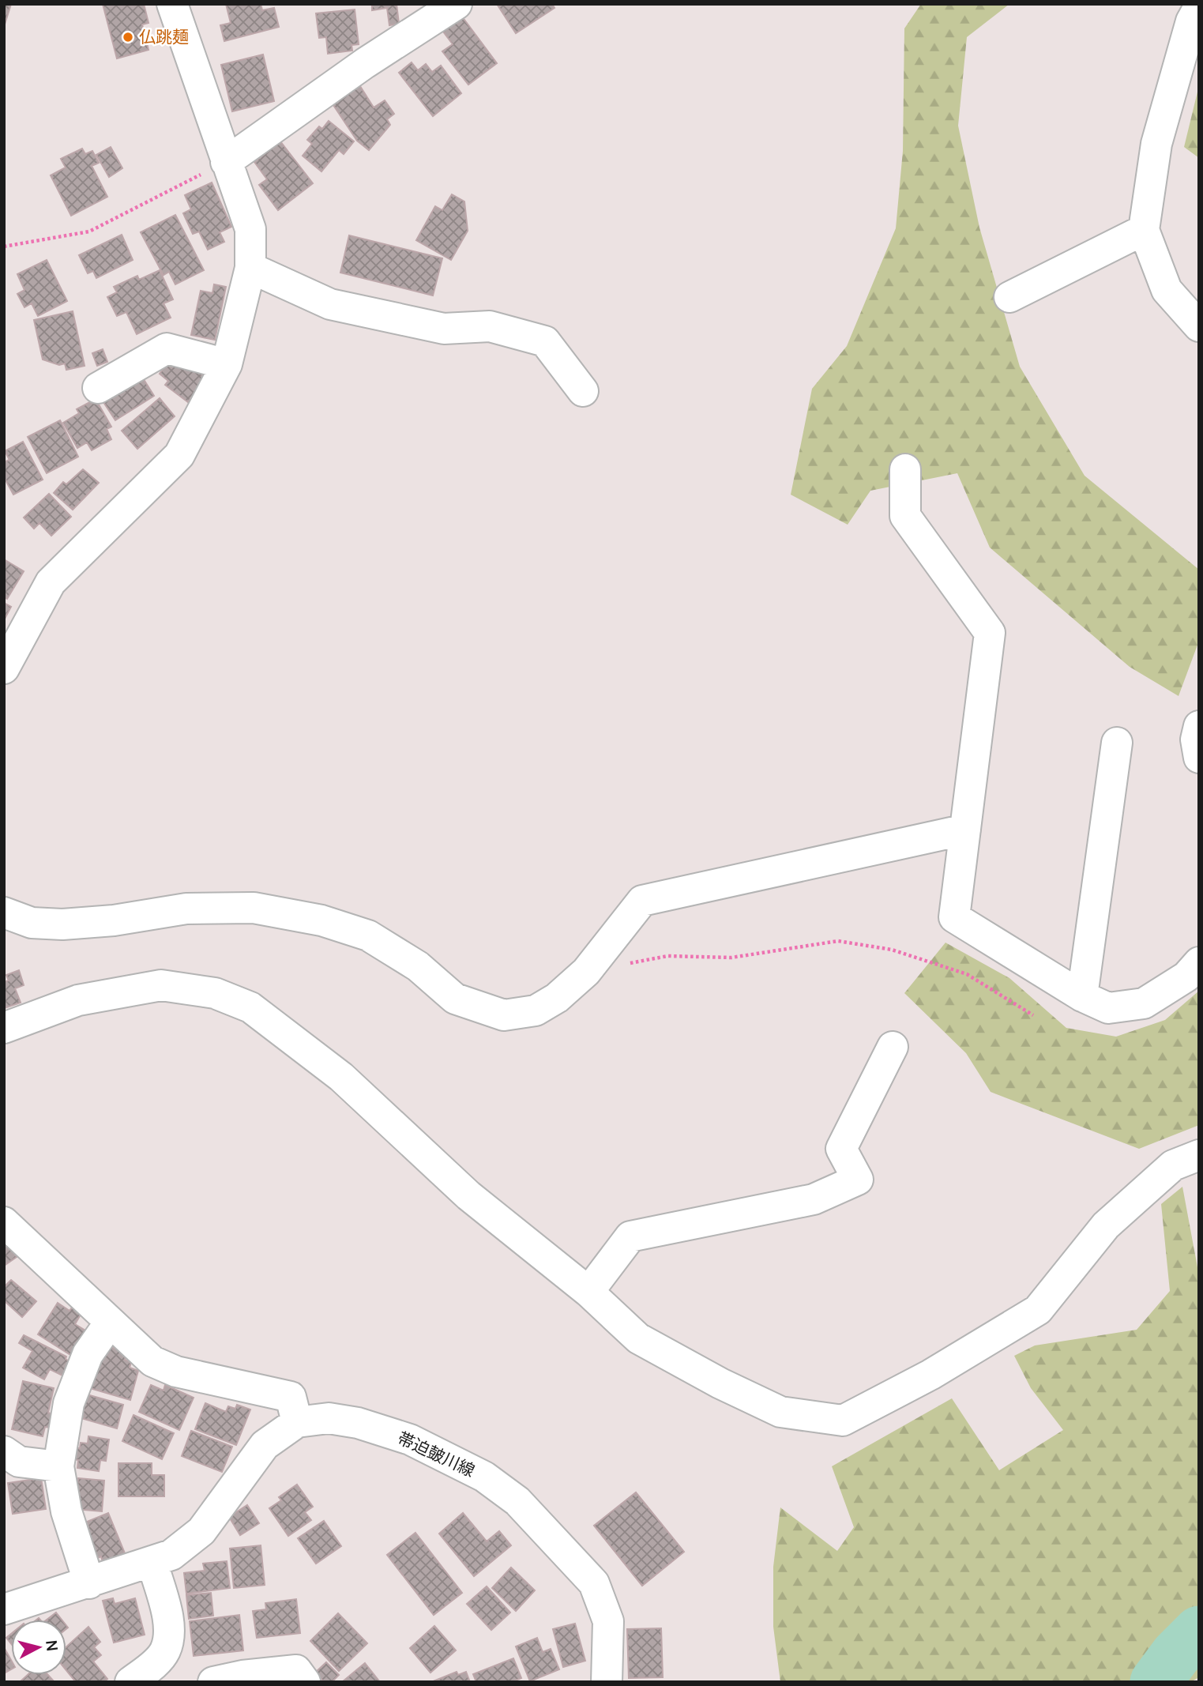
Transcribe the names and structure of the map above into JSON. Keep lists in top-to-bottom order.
{
  "streets": {
    "street": ["帯迫皷川線"]
  },
  "places": ["仏跳麺"],
  "north": "right"
}
